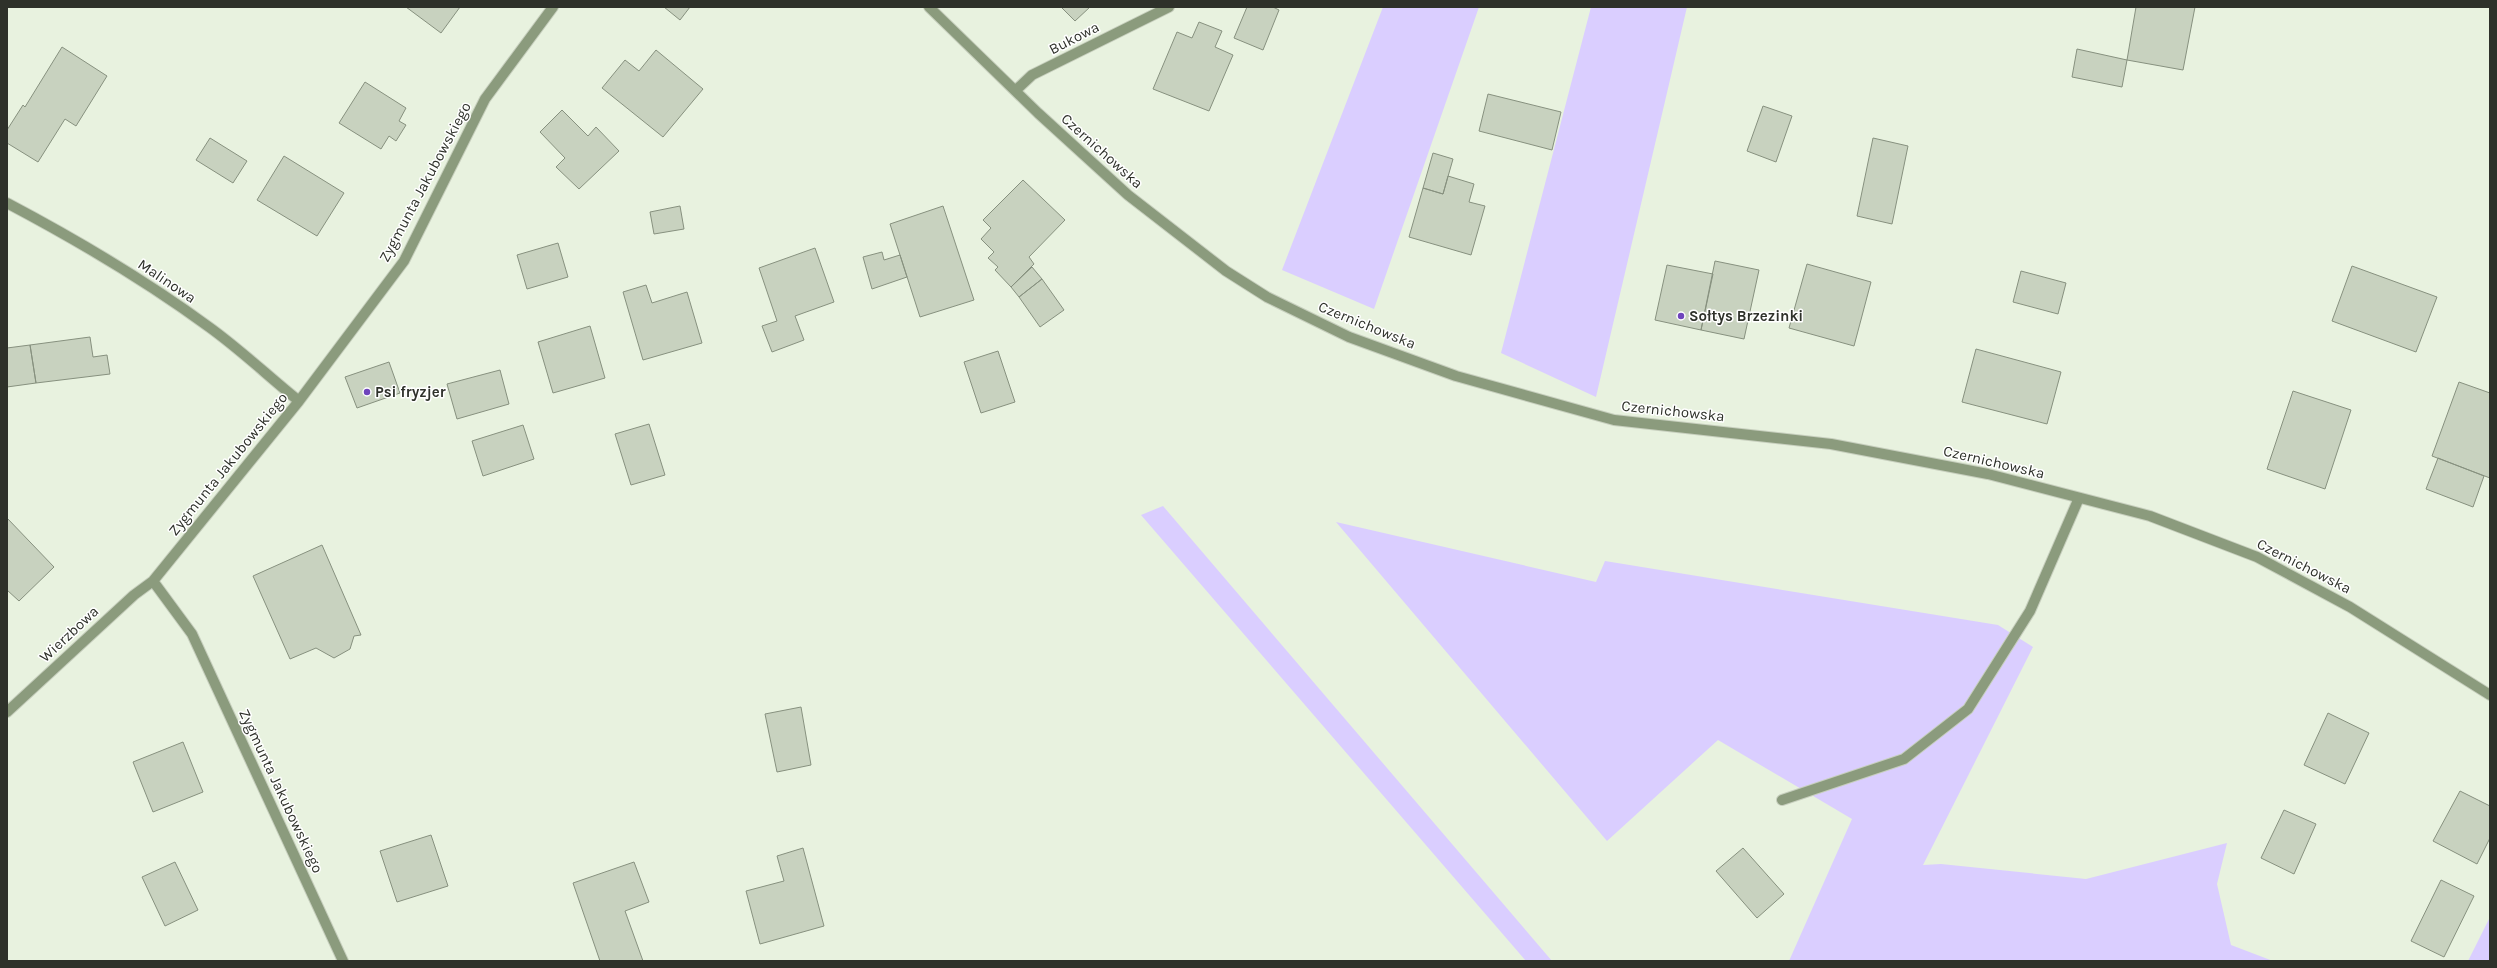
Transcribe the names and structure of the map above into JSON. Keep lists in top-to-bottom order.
{
  "streets": {
    "street": [
      "Bukowa",
      "Czernichowska",
      "Zygmunta Jakubowskiego",
      "Malinowa",
      "Wierzbowa"
    ]
  },
  "crossings": [
    ["Bukowa", "Czernichowska"],
    ["Zygmunta Jakubowskiego", "Malinowa"],
    ["Zygmunta Jakubowskiego", "Wierzbowa"]
  ],
  "places": ["Sołtys Brzezinki", "Psi fryzjer"]
}
